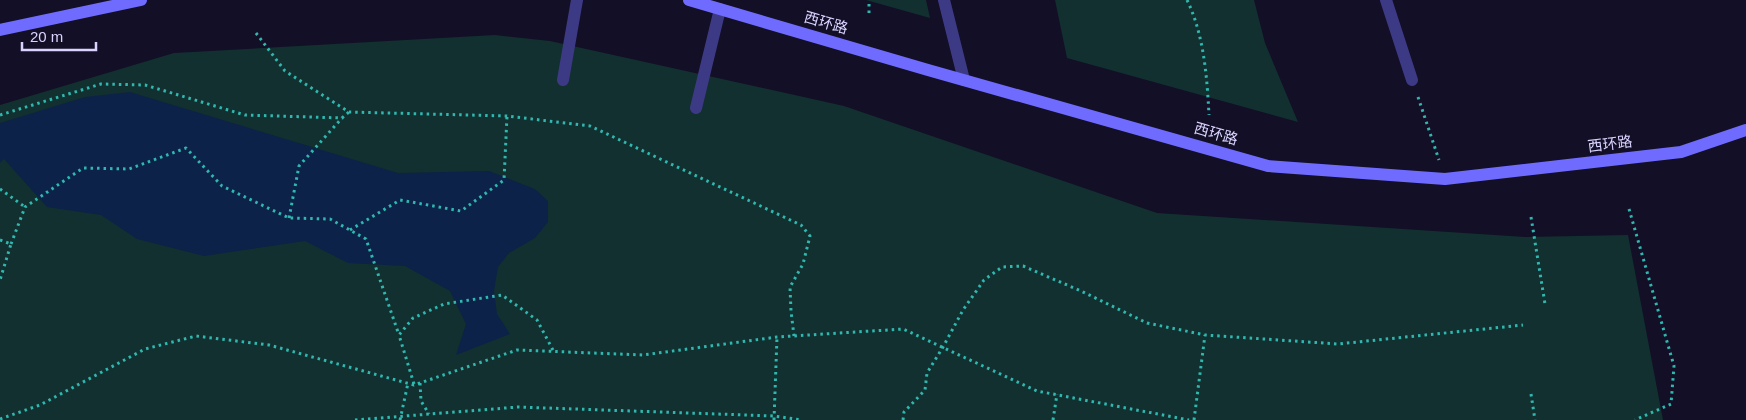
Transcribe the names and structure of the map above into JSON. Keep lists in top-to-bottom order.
{
  "streets": {
    "main road": ["西环路"]
  },
  "scale_bar": "20 m"
}
